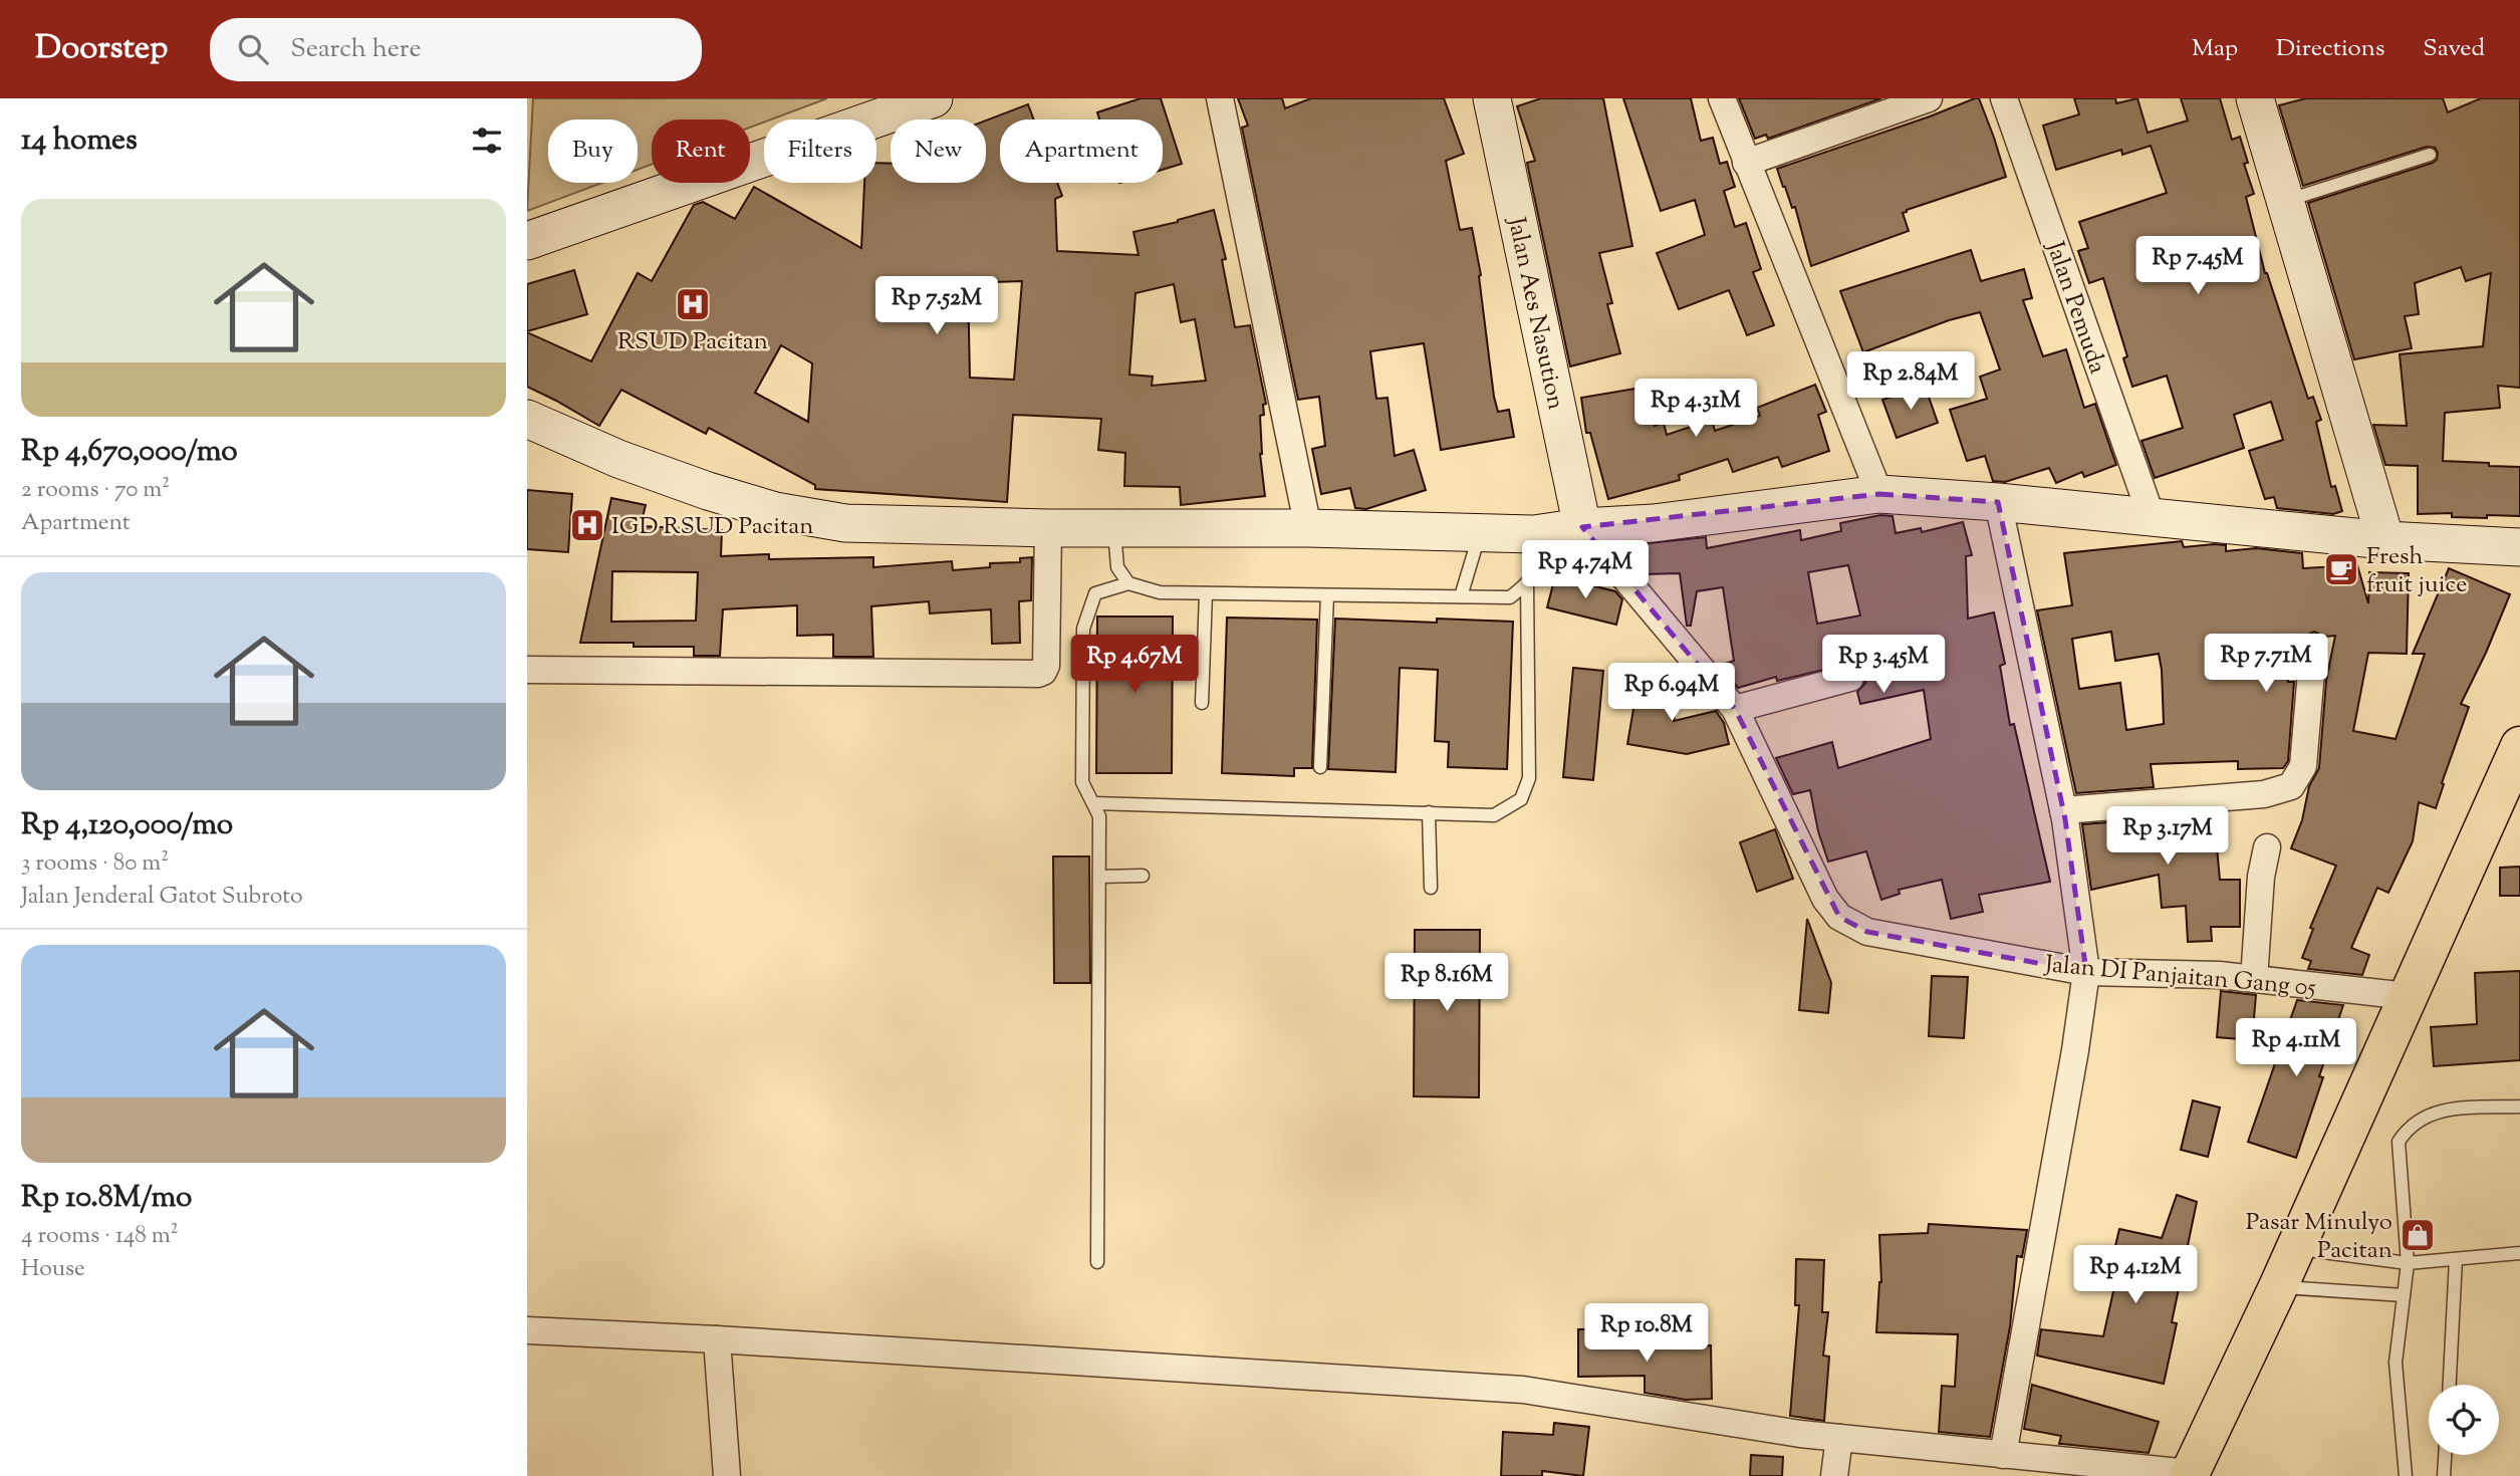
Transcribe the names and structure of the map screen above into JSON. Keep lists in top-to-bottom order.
{
  "streets": {
    "street": ["Jalan Pemuda", "Jalan Aes Nasution", "Jalan DI Panjaitan Gang 05"]
  },
  "crossings": [
    ["Jalan Aes Nasution", "Jalan DI Panjaitan Gang 05"]
  ],
  "places": {
    "hospital": ["RSUD Pacitan", "IGD RSUD Pacitan"],
    "cafe": ["Fresh fruit juice"],
    "shop": ["Pasar Minulyo Pacitan"]
  },
  "page": {
    "header": "Doorstep",
    "search": "Search here",
    "nav": ["Map", "Directions", "Saved"],
    "heading": "14 homes",
    "chip": [
      "Buy",
      "Rent",
      "Filters",
      "New",
      "Apartment"
    ],
    "list": [
      {
        "name": "Rp 4,670,000/mo",
        "note": "2 rooms · 70 m² · Apartment"
      },
      {
        "name": "Rp 4,120,000/mo",
        "note": "3 rooms · 80 m² · Jalan Jenderal Gatot Subroto"
      },
      {
        "name": "Rp 10.8M/mo",
        "note": "4 rooms · 148 m² · House"
      }
    ],
    "price": [
      "Rp 7.45M",
      "Rp 7.52M",
      "Rp 2.84M",
      "Rp 4.31M",
      "Rp 4.74M",
      "Rp 7.71M",
      "Rp 4.67M",
      "Rp 3.45M",
      "Rp 6.94M",
      "Rp 3.17M",
      "Rp 8.16M",
      "Rp 4.11M",
      "Rp 4.12M",
      "Rp 10.8M"
    ]
  }
}
